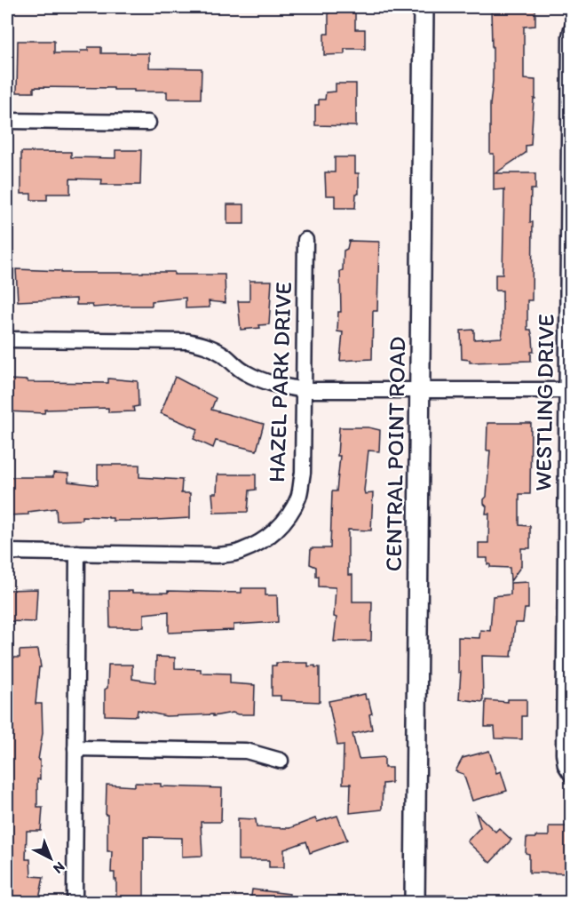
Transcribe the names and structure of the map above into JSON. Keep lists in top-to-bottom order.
{
  "streets": {
    "street": ["HAZEL PARK DRIVE", "WESTLING DRIVE", "CENTRAL POINT ROAD"]
  },
  "north": "bottom right"
}
